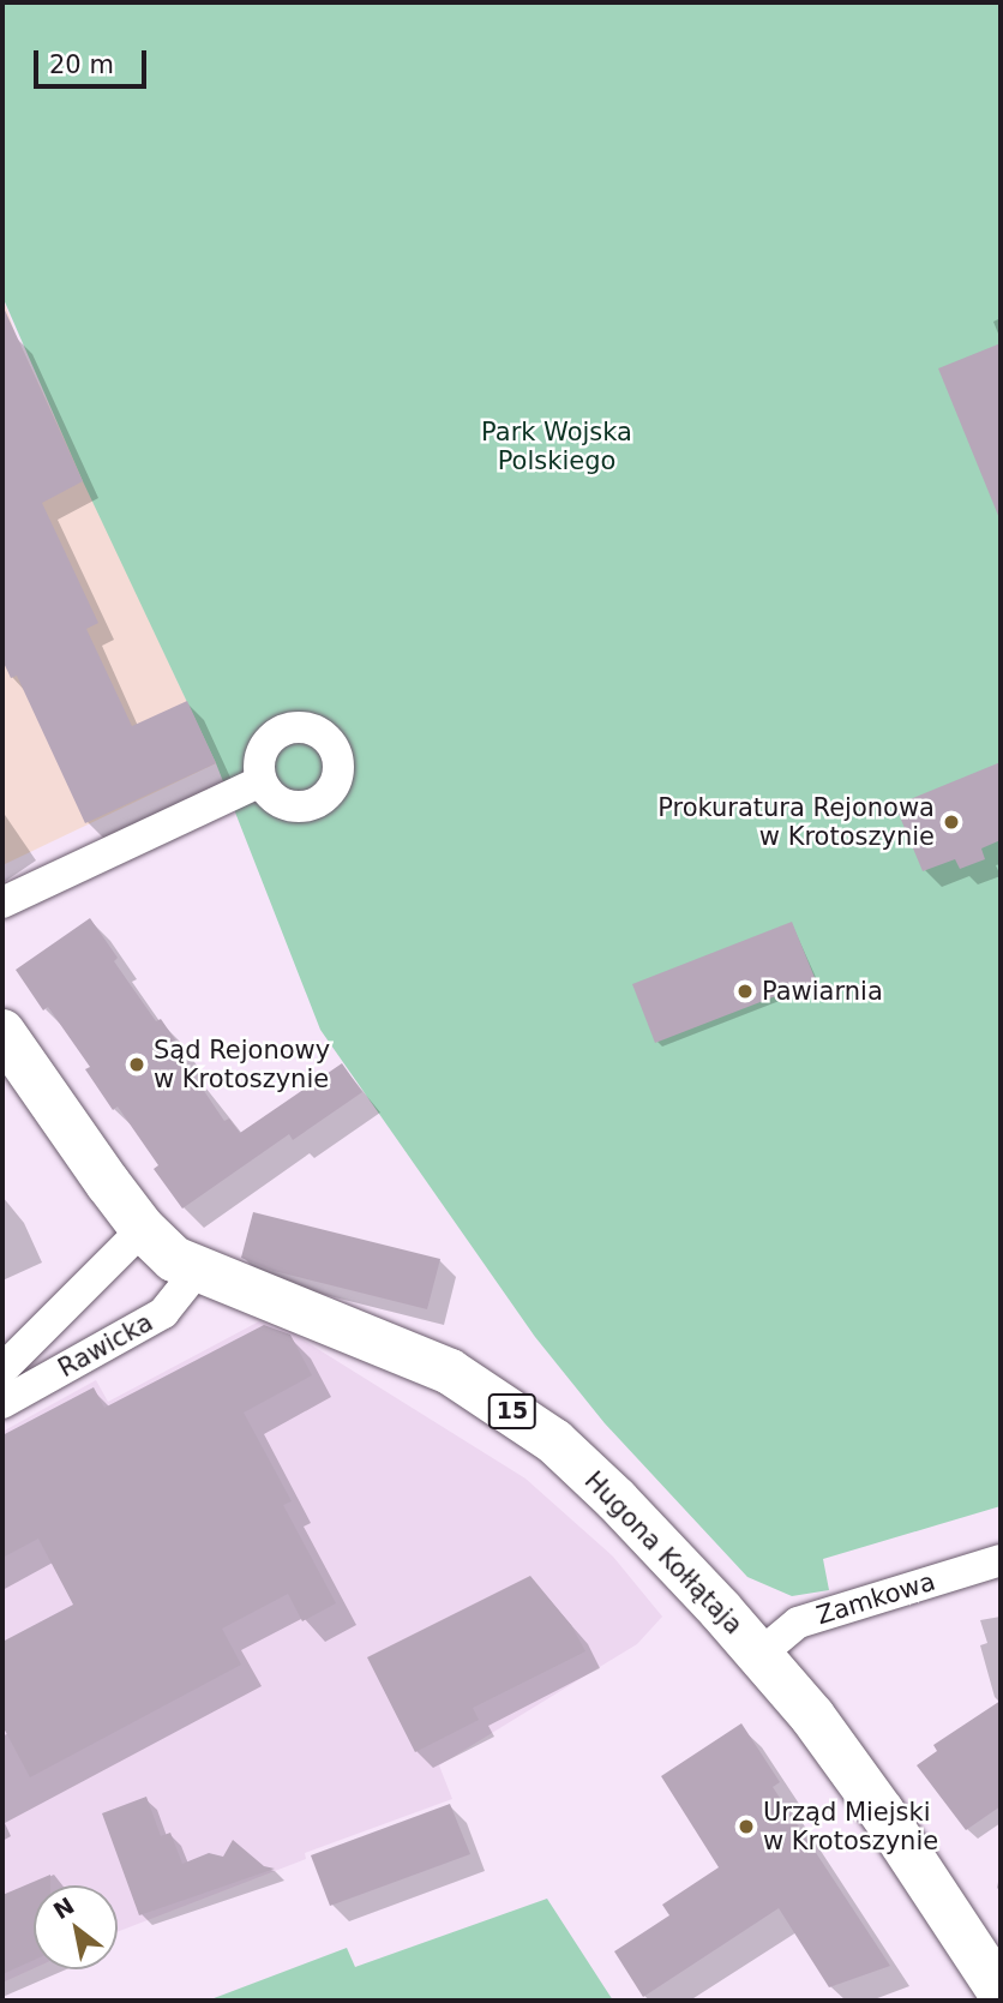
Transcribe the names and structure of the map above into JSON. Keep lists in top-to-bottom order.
{
  "streets": {
    "main road": ["15", "Hugona Kołłątaja"],
    "street": ["Rawicka", "Zamkowa"]
  },
  "crossings": [
    ["Rawicka", "15"],
    ["Rawicka", "Hugona Kołłątaja"],
    ["15", "Hugona Kołłątaja"],
    ["Hugona Kołłątaja", "Zamkowa"]
  ],
  "parks": ["Park Wojska Polskiego"],
  "places": [
    "Prokuratura Rejonowa w Krotoszynie",
    "Pawiarnia",
    "Sąd Rejonowy w Krotoszynie",
    "Urząd Miejski w Krotoszynie"
  ],
  "scale_bar": "20 m",
  "north": "top left"
}
